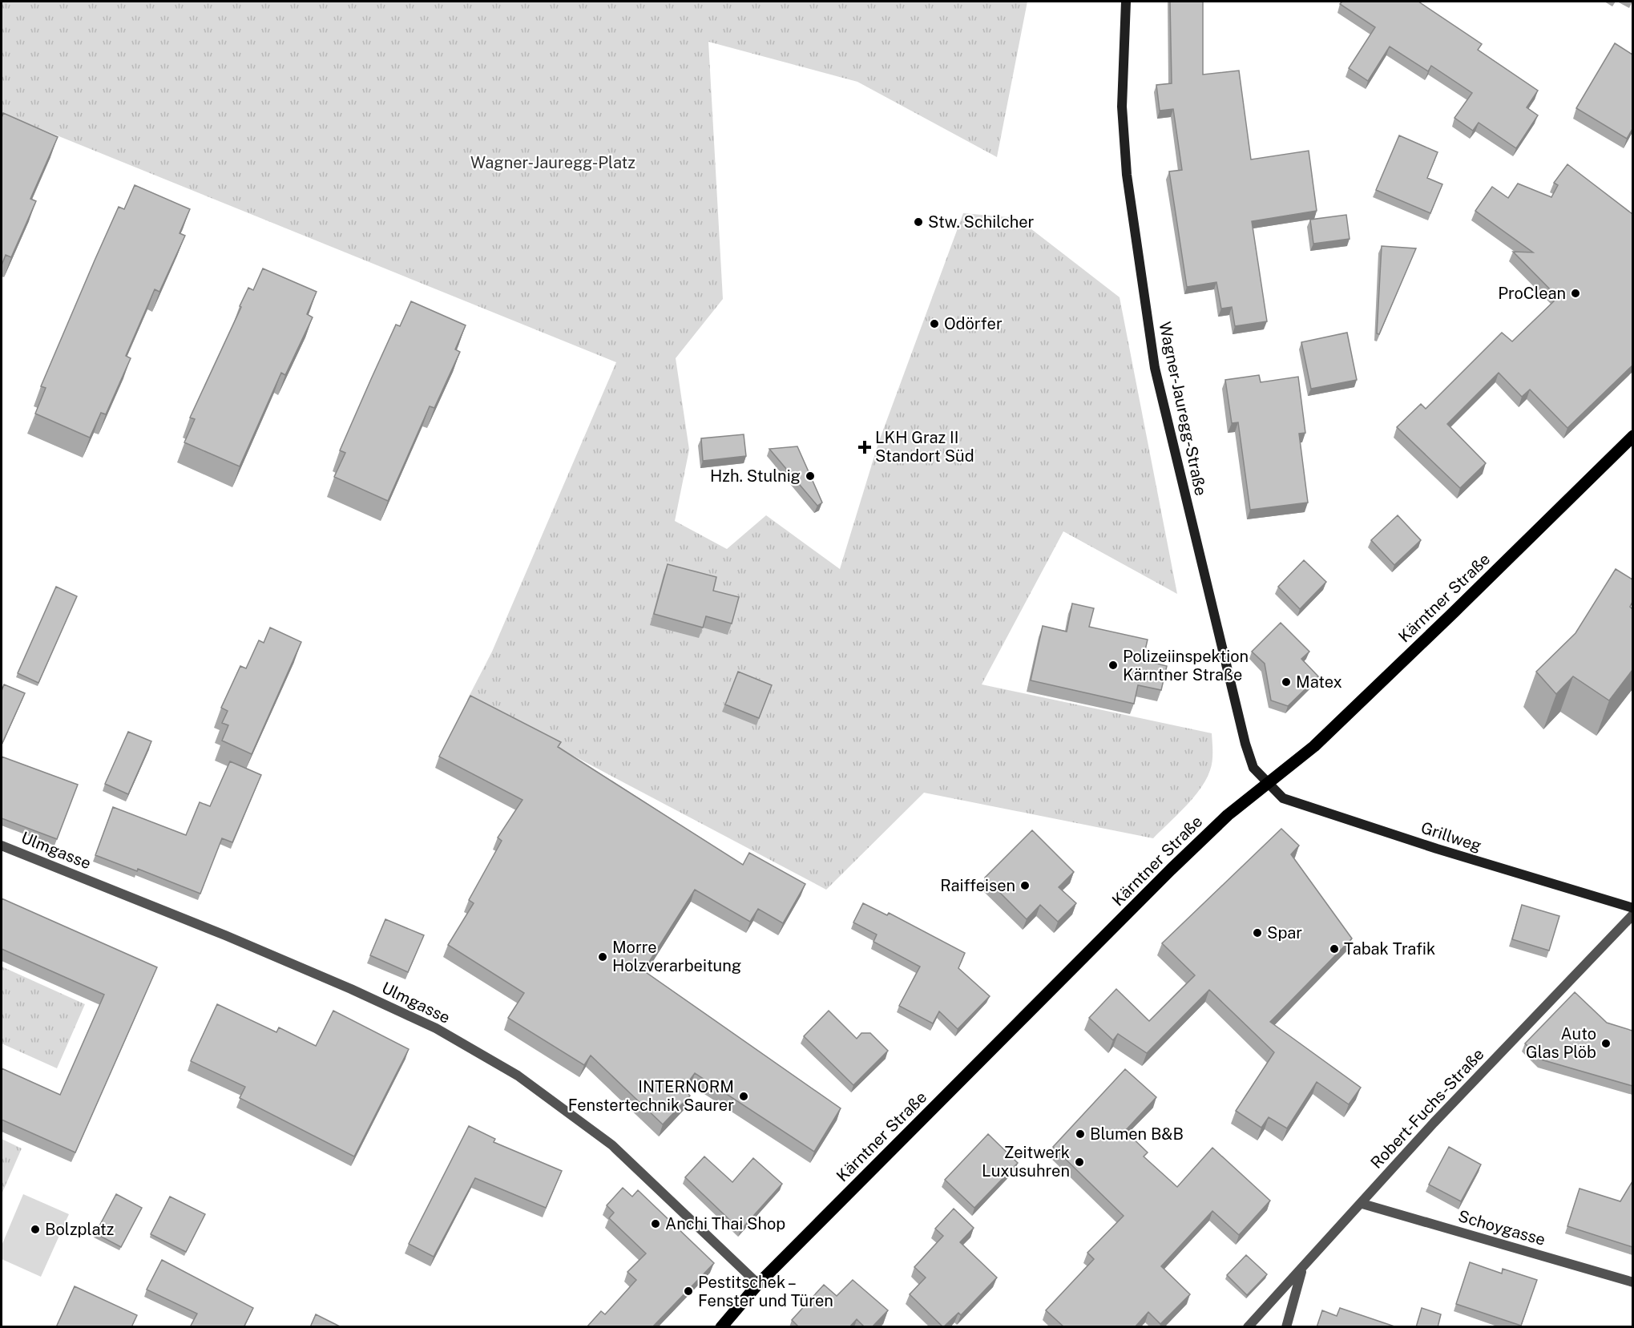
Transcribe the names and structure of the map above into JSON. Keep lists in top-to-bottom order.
{
  "streets": {
    "main road": ["Wagner-Jauregg-Straße", "Kärntner Straße", "Grillweg"],
    "street": ["Ulmgasse", "Robert-Fuchs-Straße", "Schoygasse"]
  },
  "crossings": [
    ["Wagner-Jauregg-Straße", "Kärntner Straße"],
    ["Wagner-Jauregg-Straße", "Grillweg"],
    ["Kärntner Straße", "Grillweg"],
    ["Kärntner Straße", "Ulmgasse"],
    ["Robert-Fuchs-Straße", "Schoygasse"]
  ],
  "parks": ["Wagner-Jauregg-Platz"],
  "places": {
    "other": [
      "Stw. Schilcher",
      "ProClean",
      "Odörfer",
      "Hzh. Stulnig",
      "Polizeiinspektion Kärntner Straße",
      "Matex",
      "Raiffeisen",
      "Spar",
      "Tabak Trafik",
      "Morre Holzverarbeitung",
      "Auto Glas Plöb",
      "INTERNORM Fenstertechnik Saurer",
      "Blumen B&B",
      "Zeitwerk Luxusuhren",
      "Anchi Thai Shop",
      "Bolzplatz",
      "Pestitschek – Fenster und Türen"
    ],
    "health": ["LKH Graz II Standort Süd"]
  }
}
